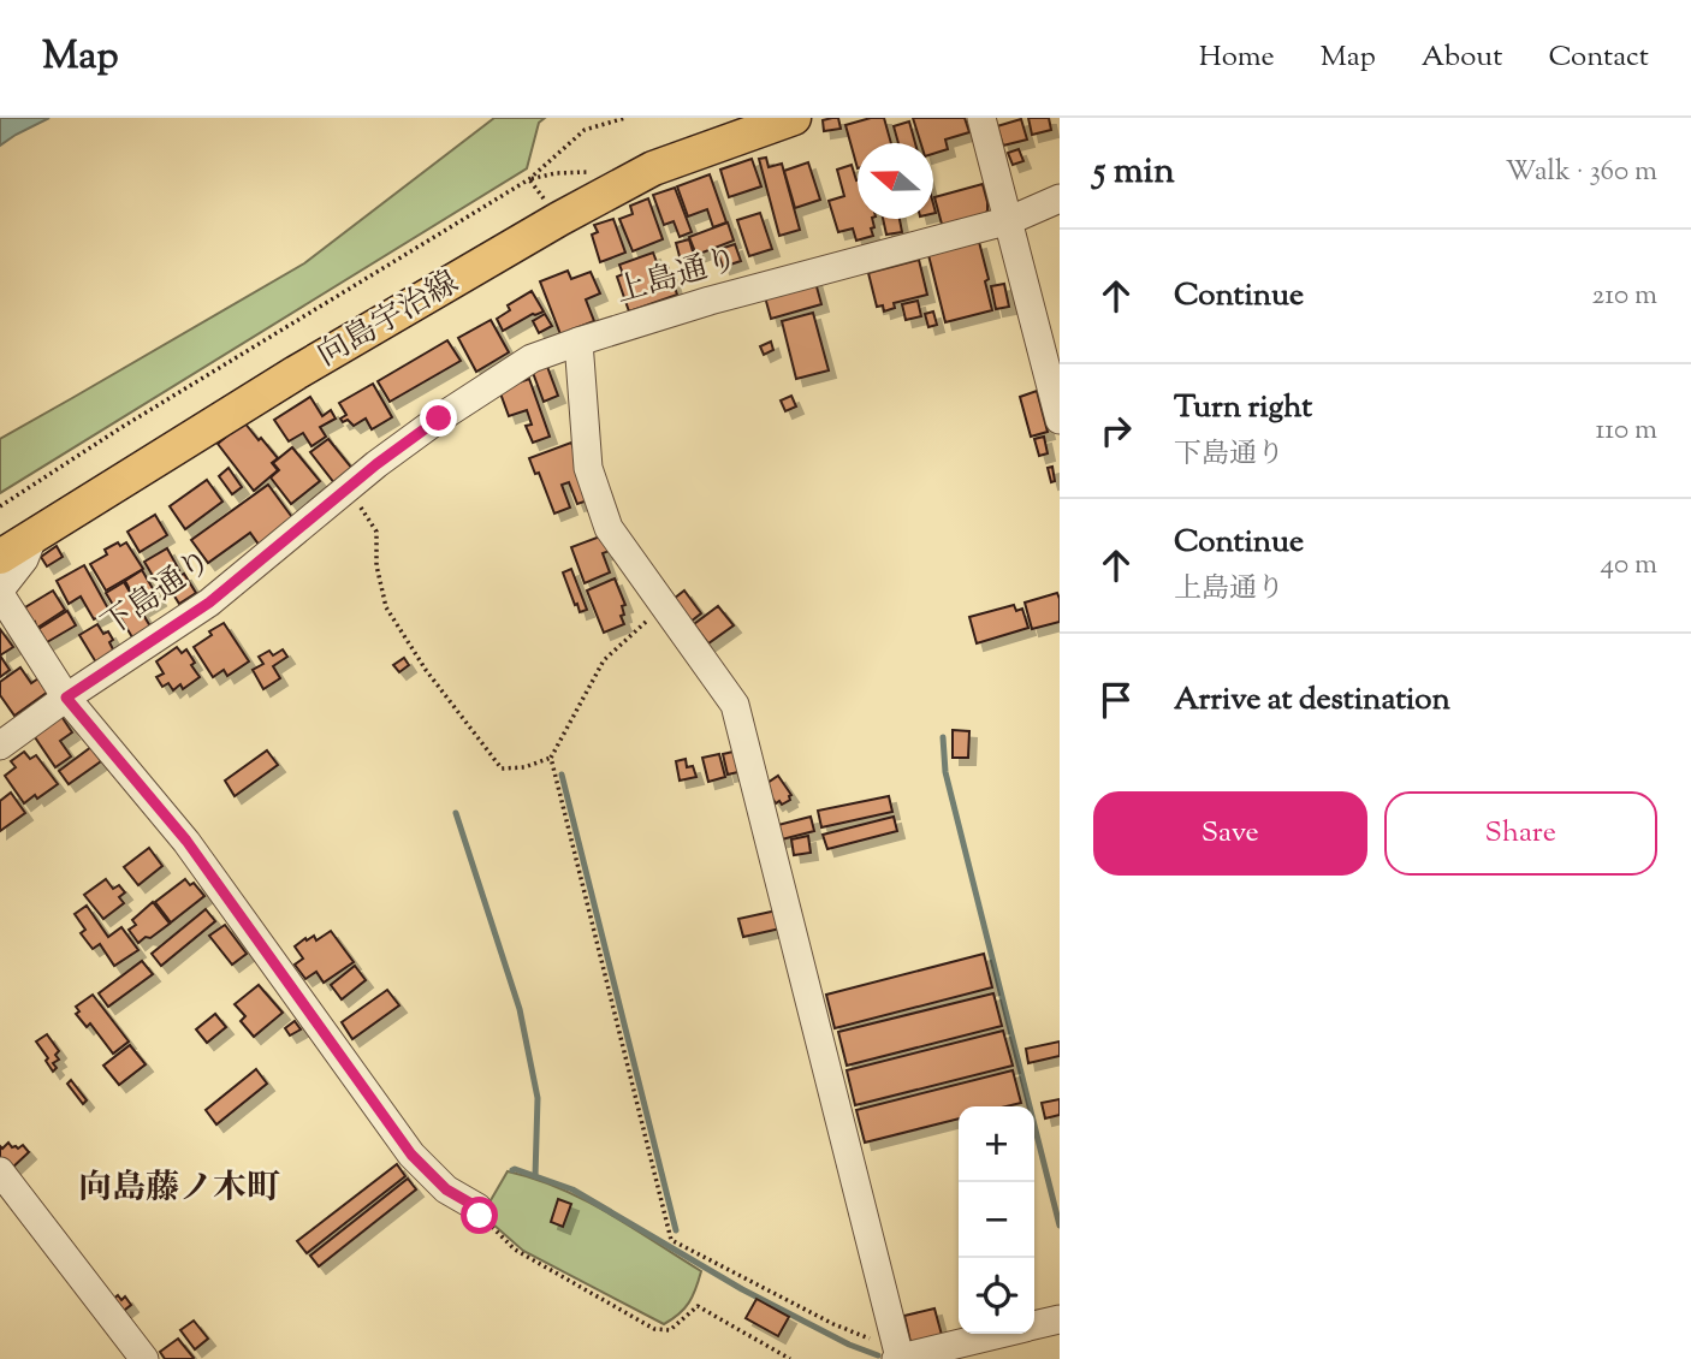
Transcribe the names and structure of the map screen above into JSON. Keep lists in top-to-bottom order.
{
  "streets": {
    "main road": ["向島宇治線"],
    "street": ["上島通り", "下島通り"]
  },
  "crossings": [
    ["上島通り", "下島通り"]
  ],
  "districts": ["向島藤ノ木町"],
  "north": "left",
  "page": {
    "header": "Map",
    "nav": [
      "Home",
      "Map",
      "About",
      "Contact"
    ],
    "heading": ["5 min", "Walk · 360 m"],
    "list": [
      ["Continue", "210 m"],
      ["Turn right", "下島通り", "110 m"],
      ["Continue", "上島通り", "40 m"],
      "Arrive at destination"
    ],
    "buttons": ["Save", "Share"],
    "map_buttons": ["+", "−"]
  }
}
